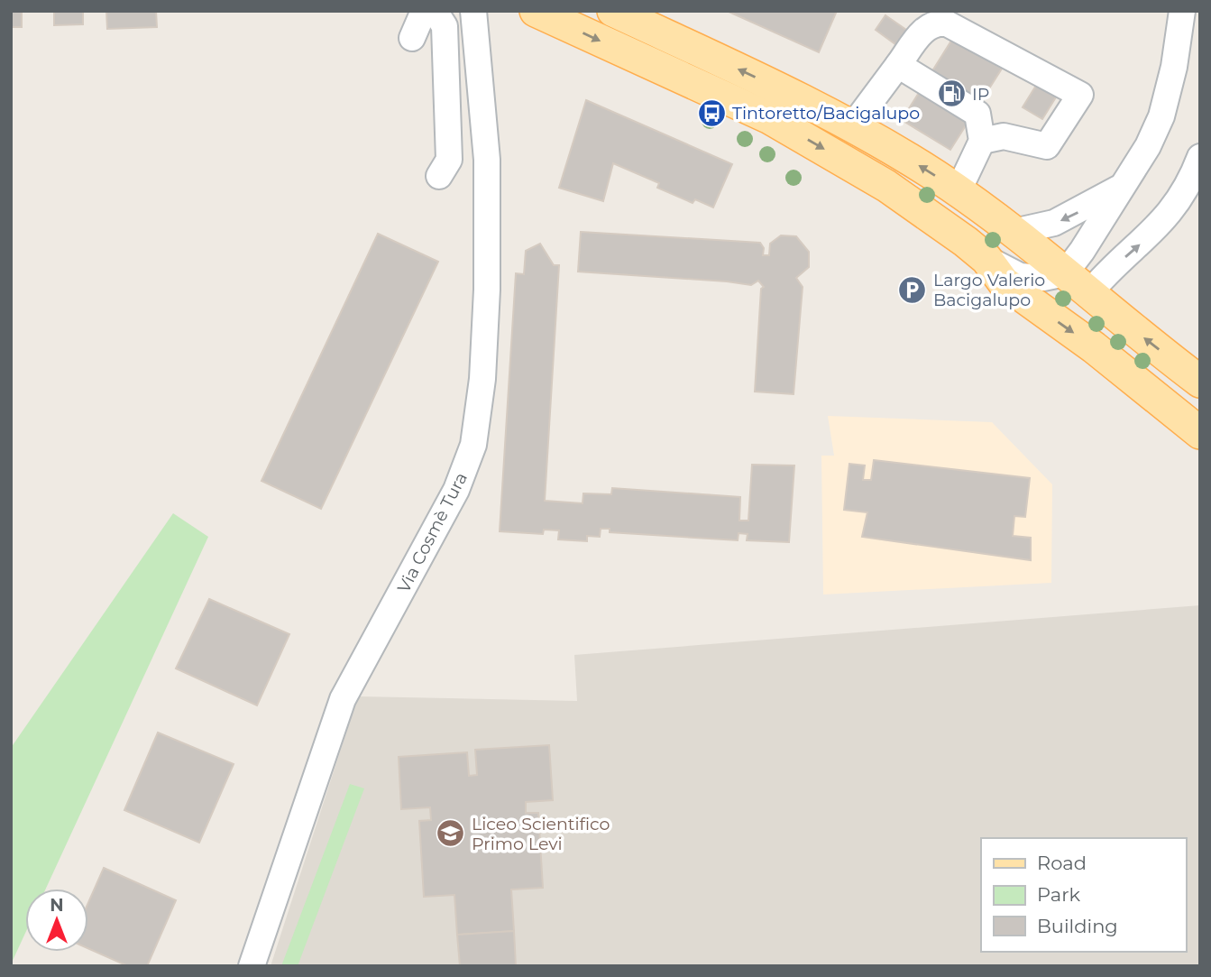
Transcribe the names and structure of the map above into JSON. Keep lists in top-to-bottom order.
{
  "streets": {
    "street": ["Via Cosmè Tura"]
  },
  "places": {
    "fuel station": ["IP"],
    "bus stop": ["Tintoretto/Bacigalupo"],
    "parking": ["Largo Valerio Bacigalupo"],
    "school or university": ["Liceo Scientifico Primo Levi"]
  },
  "legend": ["Road", "Park", "Building"],
  "north": "top"
}
